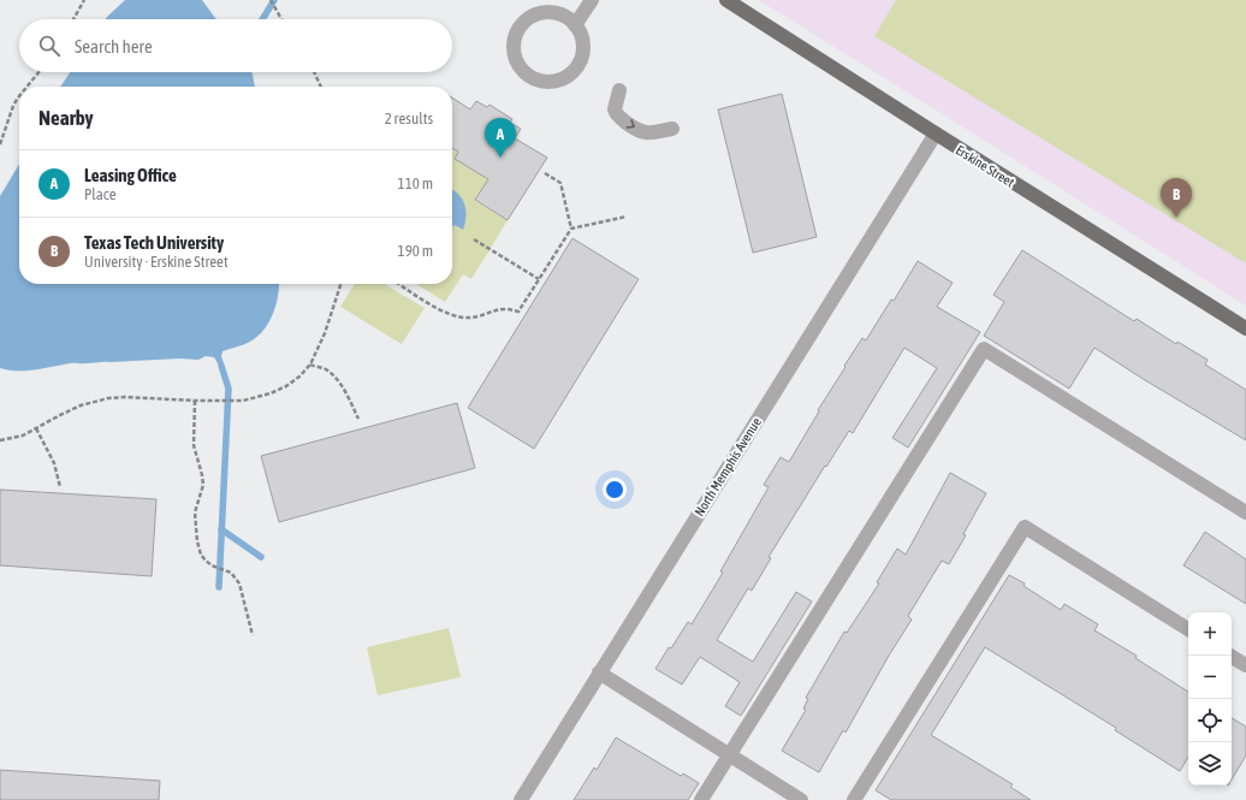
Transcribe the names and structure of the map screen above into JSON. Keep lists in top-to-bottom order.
{
  "streets": {
    "main road": ["Erskine Street"],
    "street": ["North Memphis Avenue"]
  },
  "crossings": [
    ["Erskine Street", "North Memphis Avenue"]
  ],
  "page": {
    "search": "Search here",
    "heading": ["Nearby", "2 results"],
    "pins": ["A", "B"],
    "list": [
      {
        "mark": "A",
        "name": "Leasing Office",
        "note": "Place",
        "value": "110 m"
      },
      {
        "mark": "B",
        "name": "Texas Tech University",
        "note": "University · Erskine Street",
        "value": "190 m"
      }
    ],
    "map_buttons": ["+", "−"]
  }
}
